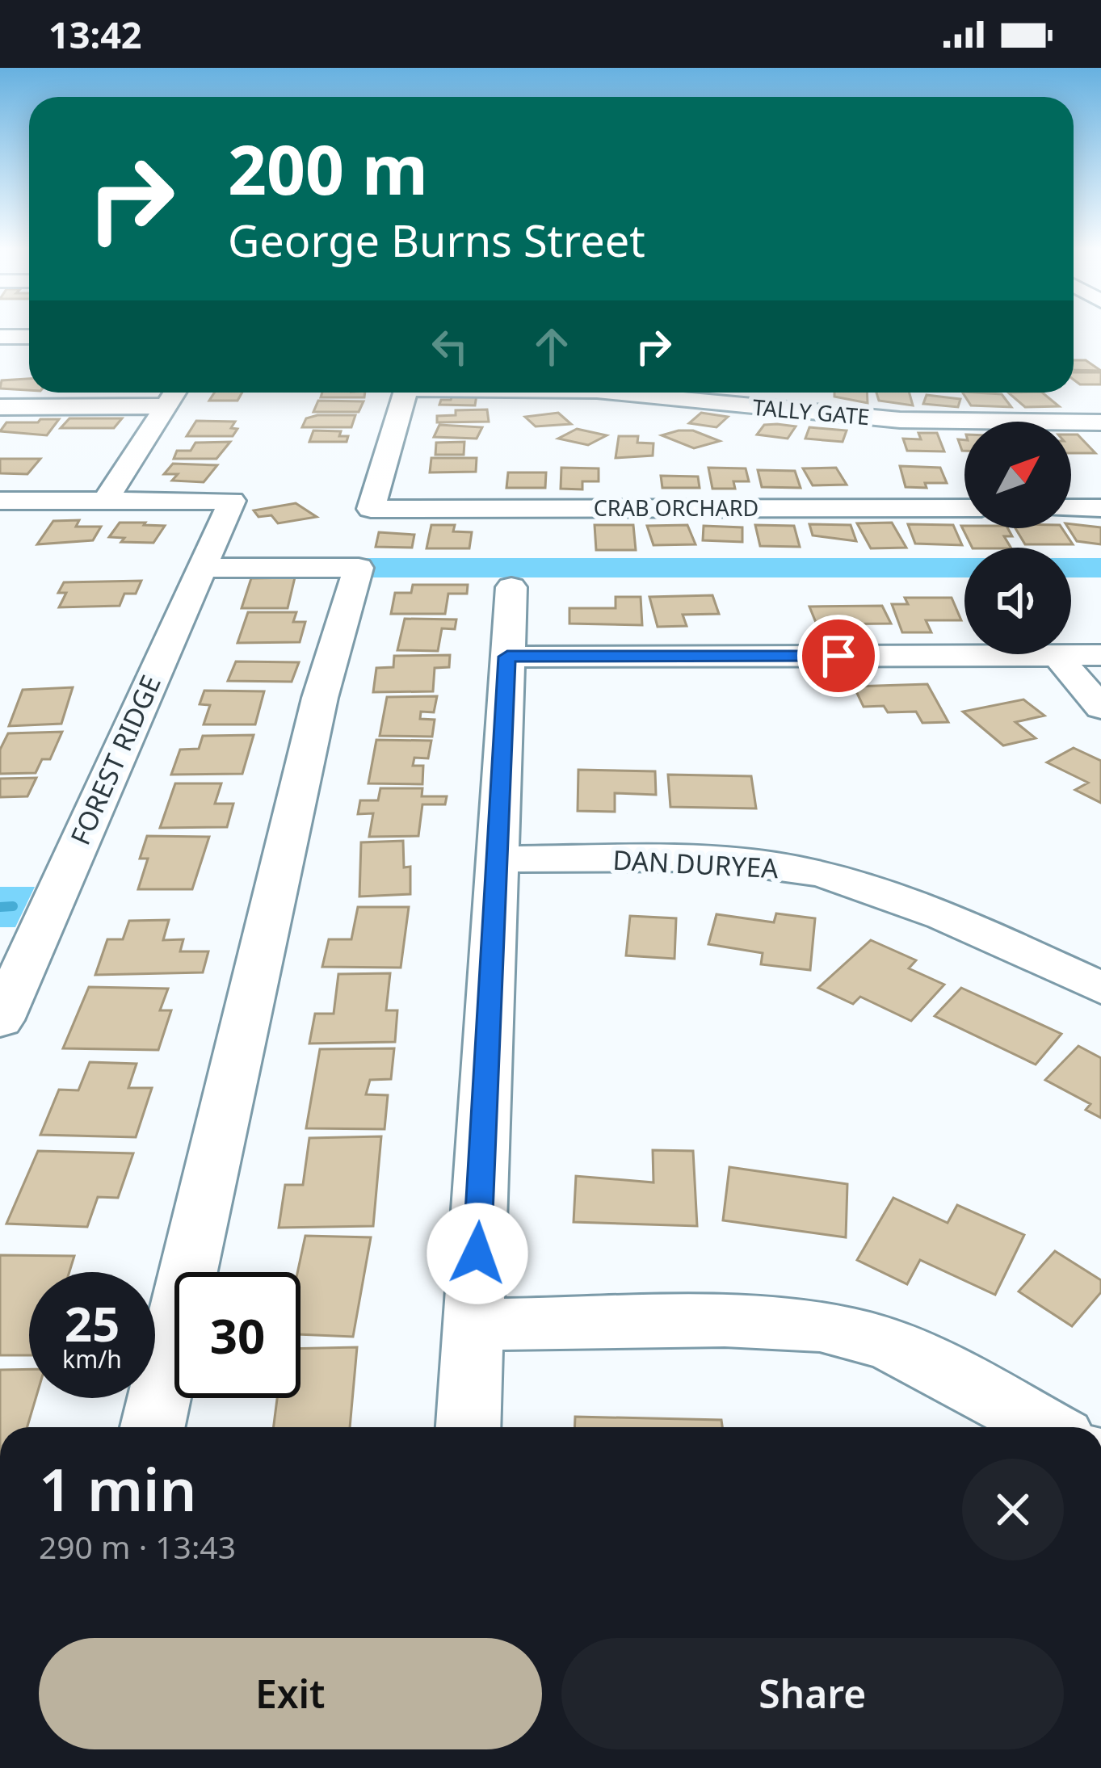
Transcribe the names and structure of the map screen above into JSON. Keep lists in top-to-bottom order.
{
  "streets": {
    "street": [
      "TALLY GATE",
      "CRAB ORCHARD",
      "FOREST RIDGE",
      "DAN DURYEA"
    ]
  },
  "north": "top right",
  "page": {
    "status": "13:42",
    "turn": ["200 m", "George Burns Street"],
    "speed": "25 km/h",
    "limit": "30",
    "heading": ["1 min", "290 m · 13:43"],
    "buttons": ["Exit", "Share"]
  }
}
